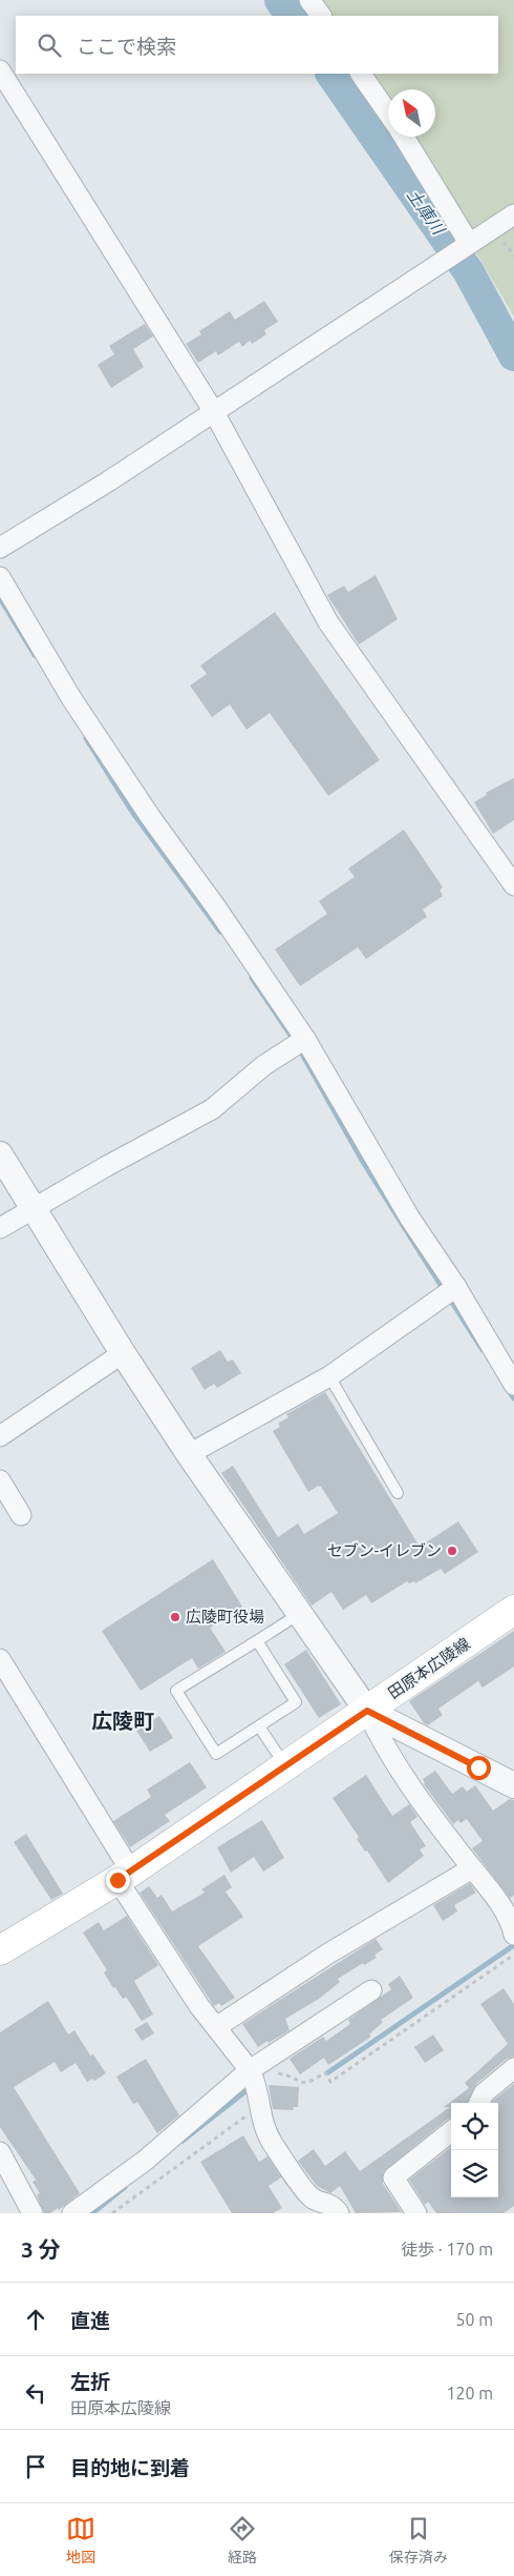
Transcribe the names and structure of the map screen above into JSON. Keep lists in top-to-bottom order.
{
  "streets": {
    "main road": ["田原本広陵線"]
  },
  "districts": ["広陵町"],
  "water": ["土庫川"],
  "places": ["セブン-イレブン", "広陵町役場"],
  "north": "top left",
  "page": {
    "search": "ここで検索",
    "heading": ["3 分", "徒歩 · 170 m"],
    "list": [
      ["直進", "50 m"],
      ["左折", "田原本広陵線", "120 m"],
      "目的地に到着"
    ],
    "nav": ["地図", "経路", "保存済み"]
  }
}
